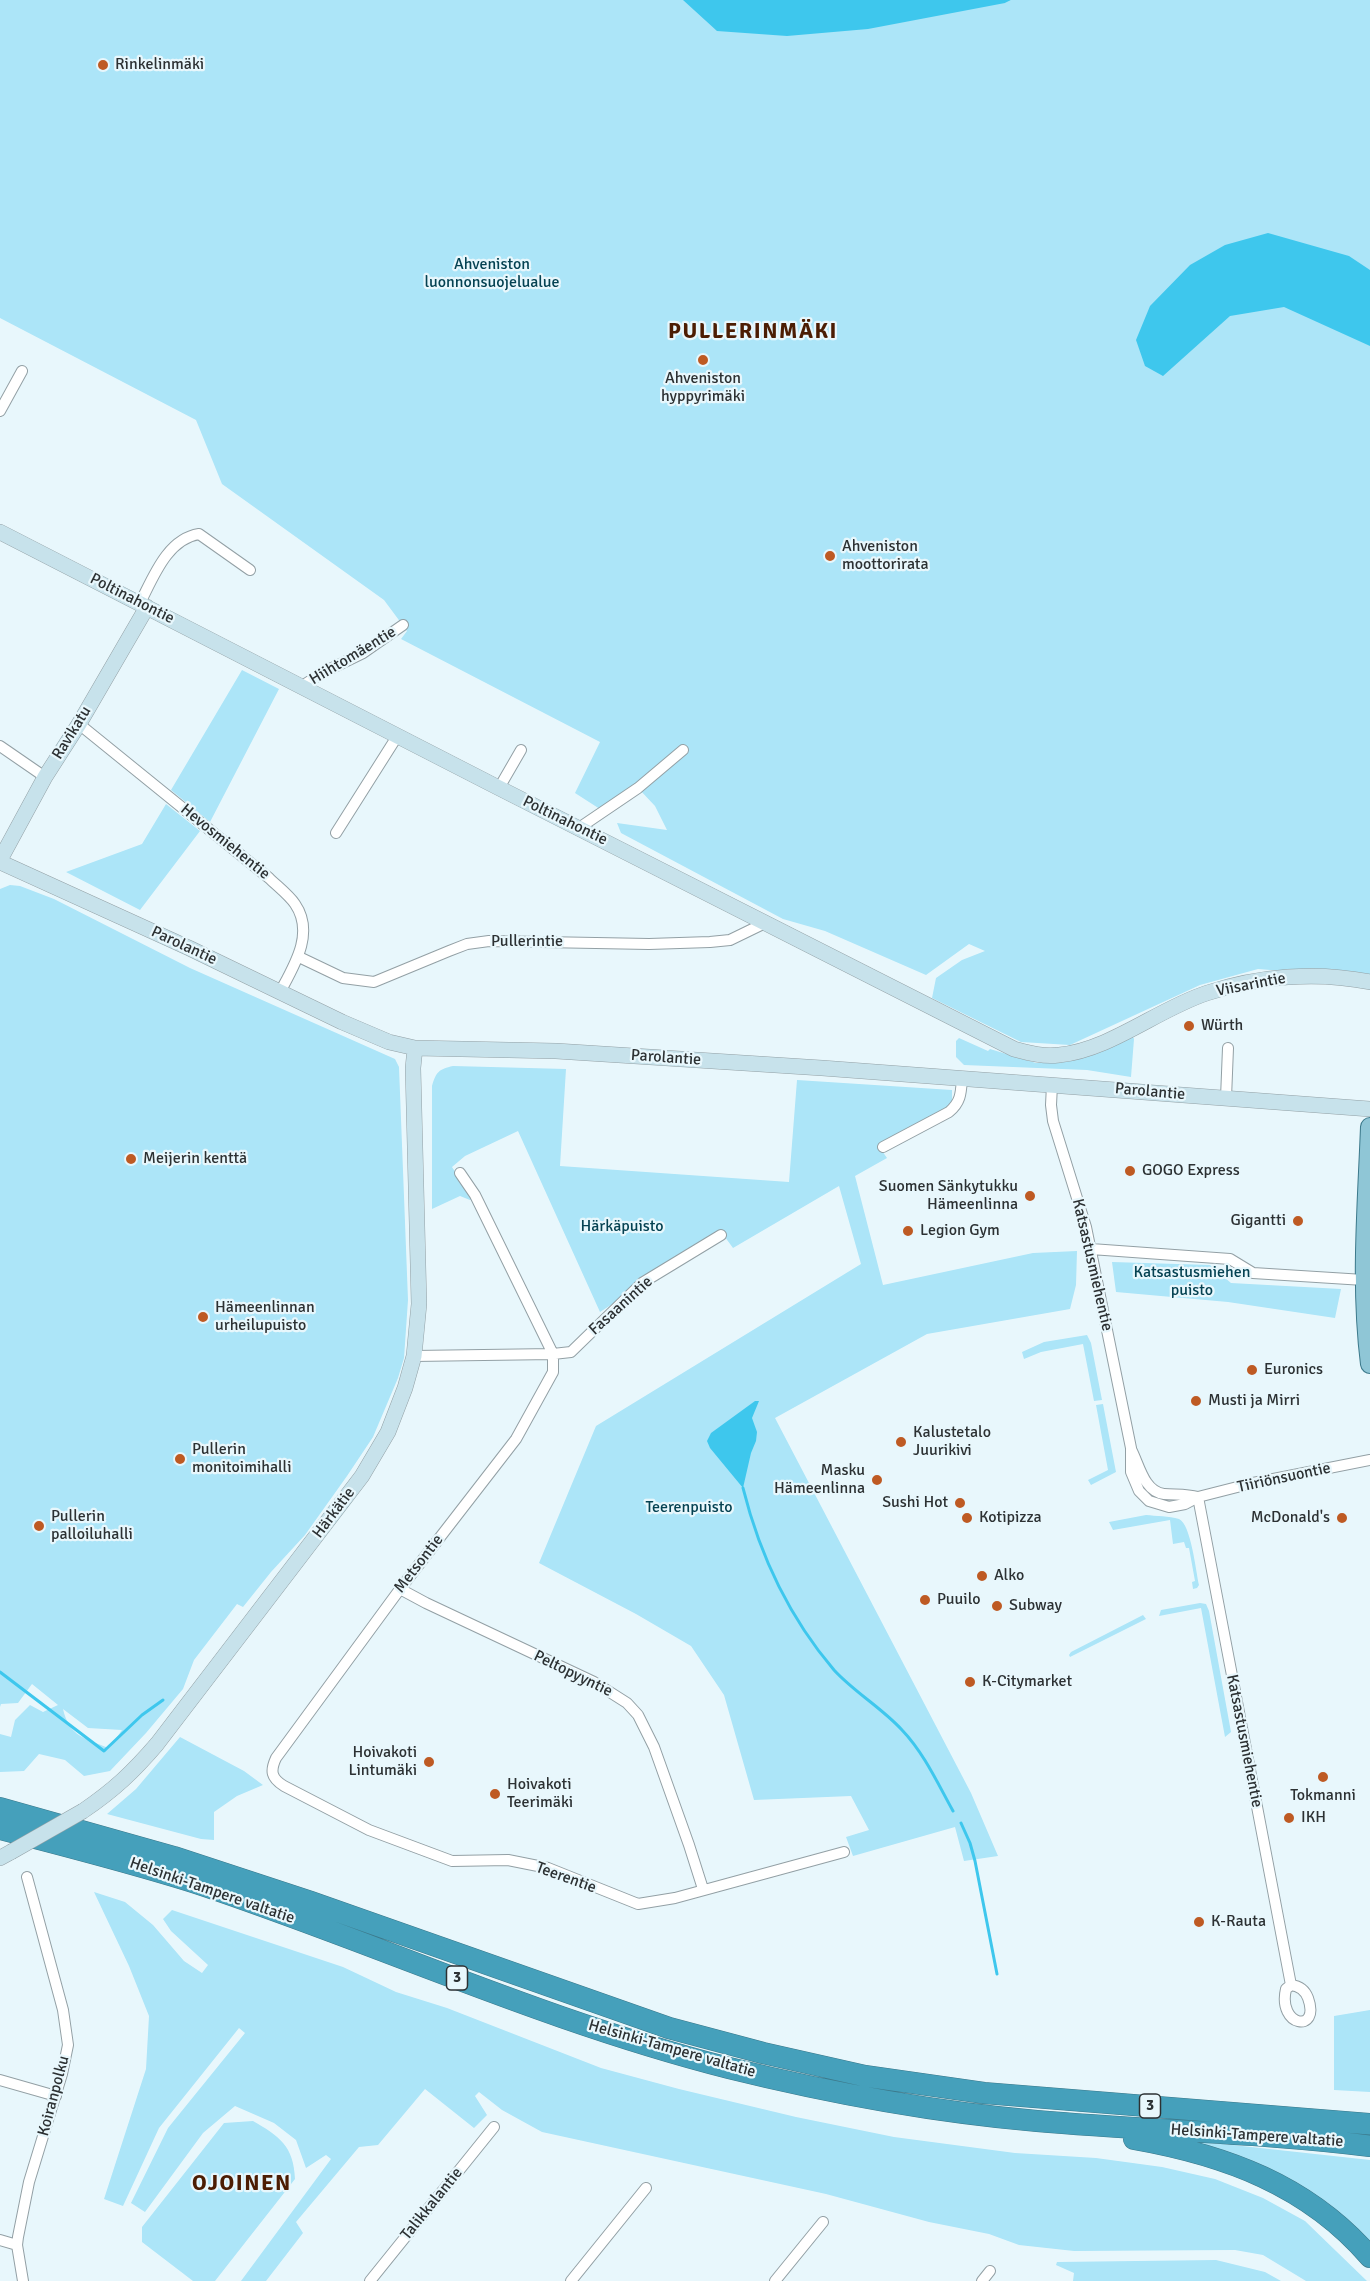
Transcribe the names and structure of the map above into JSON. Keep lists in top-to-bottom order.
{
  "streets": {
    "highway": ["Helsinki-Tampere valtatie", "3"],
    "main road": [
      "Poltinahontie",
      "Ravikatu",
      "Parolantie",
      "Viisarintie",
      "Härkätie"
    ],
    "street": [
      "Hiihtomäentie",
      "Hevosmiehentie",
      "Pullerintie",
      "Katsastusmiehentie",
      "Fasaanintie",
      "Tiiriönsuontie",
      "Metsontie",
      "Peltopyyntie",
      "Teerentie",
      "Koiranpolku",
      "Talikkalantie"
    ]
  },
  "crossings": [
    ["Poltinahontie", "Hiihtomäentie"],
    ["Poltinahontie", "Ravikatu"],
    ["Poltinahontie", "Pullerintie"],
    ["Poltinahontie", "Viisarintie"],
    ["Ravikatu", "Hevosmiehentie"],
    ["Ravikatu", "Parolantie"],
    ["Hevosmiehentie", "Pullerintie"],
    ["Hevosmiehentie", "Parolantie"],
    ["Parolantie", "Katsastusmiehentie"],
    ["Parolantie", "Härkätie"],
    ["Katsastusmiehentie", "Tiiriönsuontie"],
    ["Fasaanintie", "Metsontie"],
    ["Metsontie", "Peltopyyntie"],
    ["Metsontie", "Teerentie"],
    ["Peltopyyntie", "Teerentie"]
  ],
  "districts": ["PULLERINMÄKI", "OJOINEN"],
  "parks": [
    "Ahveniston luonnonsuojelualue",
    "Härkäpuisto",
    "Katsastusmiehen puisto",
    "Teerenpuisto"
  ],
  "places": [
    "Rinkelinmäki",
    "Ahveniston hyppyrimäki",
    "Ahveniston moottorirata",
    "Würth",
    "Meijerin kenttä",
    "GOGO Express",
    "Suomen Sänkytukku Hämeenlinna",
    "Gigantti",
    "Legion Gym",
    "Hämeenlinnan urheilupuisto",
    "Euronics",
    "Musti ja Mirri",
    "Kalustetalo Juurikivi",
    "Pullerin monitoimihalli",
    "Masku Hämeenlinna",
    "Sushi Hot",
    "Kotipizza",
    "McDonald's",
    "Pullerin palloiluhalli",
    "Alko",
    "Puuilo",
    "Subway",
    "K-Citymarket",
    "Hoivakoti Lintumäki",
    "Tokmanni",
    "Hoivakoti Teerimäki",
    "IKH",
    "K-Rauta"
  ]
}
